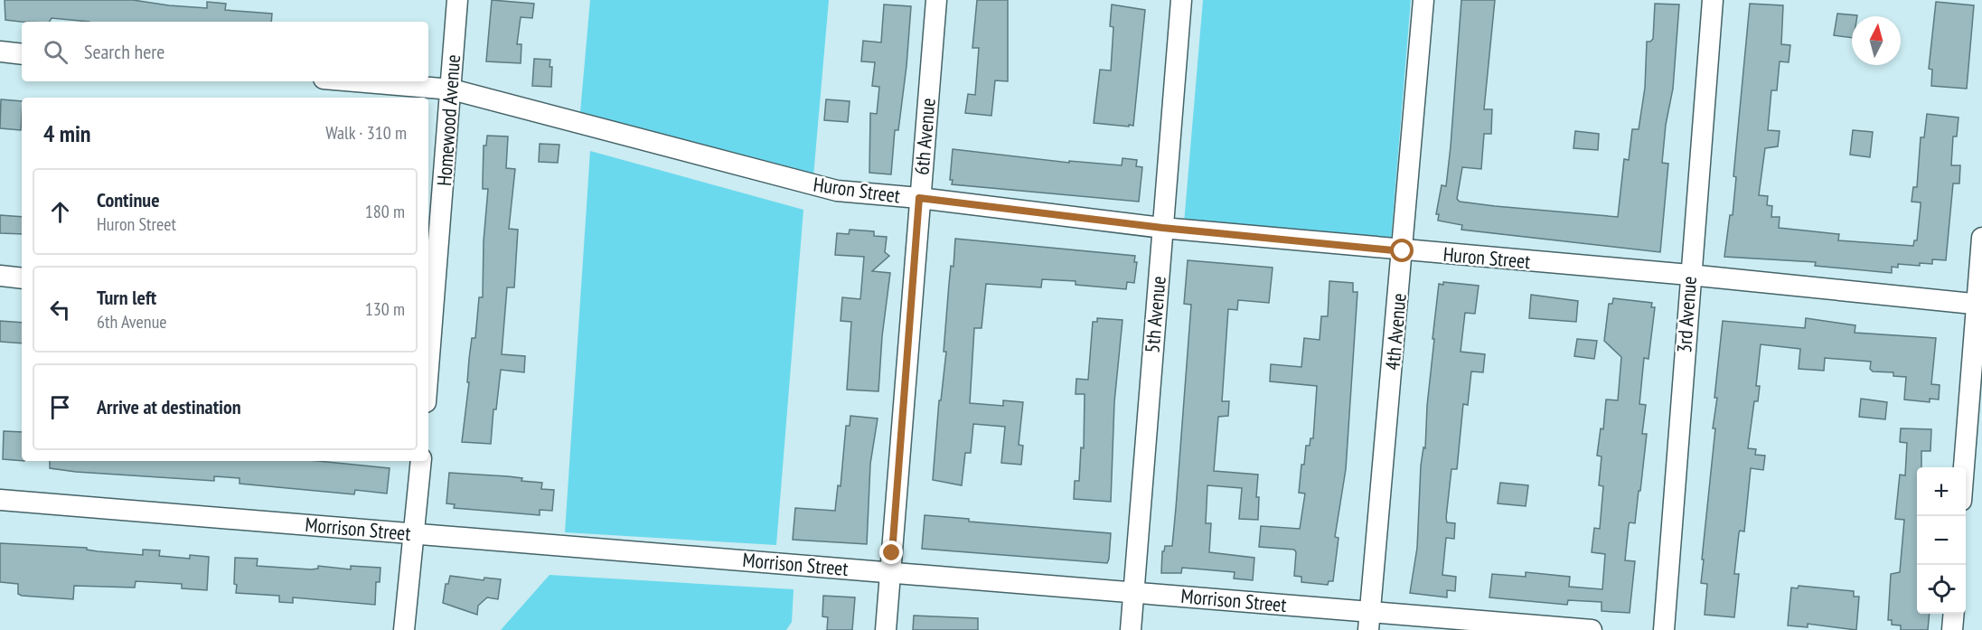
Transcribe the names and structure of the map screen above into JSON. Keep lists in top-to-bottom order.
{
  "streets": {
    "street": [
      "Homewood Avenue",
      "6th Avenue",
      "Huron Street",
      "5th Avenue",
      "3rd Avenue",
      "4th Avenue",
      "Morrison Street"
    ]
  },
  "crossings": [
    ["Homewood Avenue", "Huron Street"],
    ["6th Avenue", "Huron Street"],
    ["6th Avenue", "Morrison Street"],
    ["Huron Street", "5th Avenue"],
    ["Huron Street", "3rd Avenue"],
    ["Huron Street", "4th Avenue"],
    ["5th Avenue", "Morrison Street"],
    ["4th Avenue", "Morrison Street"]
  ],
  "north": "top",
  "page": {
    "search": "Search here",
    "heading": ["4 min", "Walk · 310 m"],
    "list": [
      ["Continue", "Huron Street", "180 m"],
      ["Turn left", "6th Avenue", "130 m"],
      "Arrive at destination"
    ],
    "map_buttons": ["+", "−"]
  }
}
